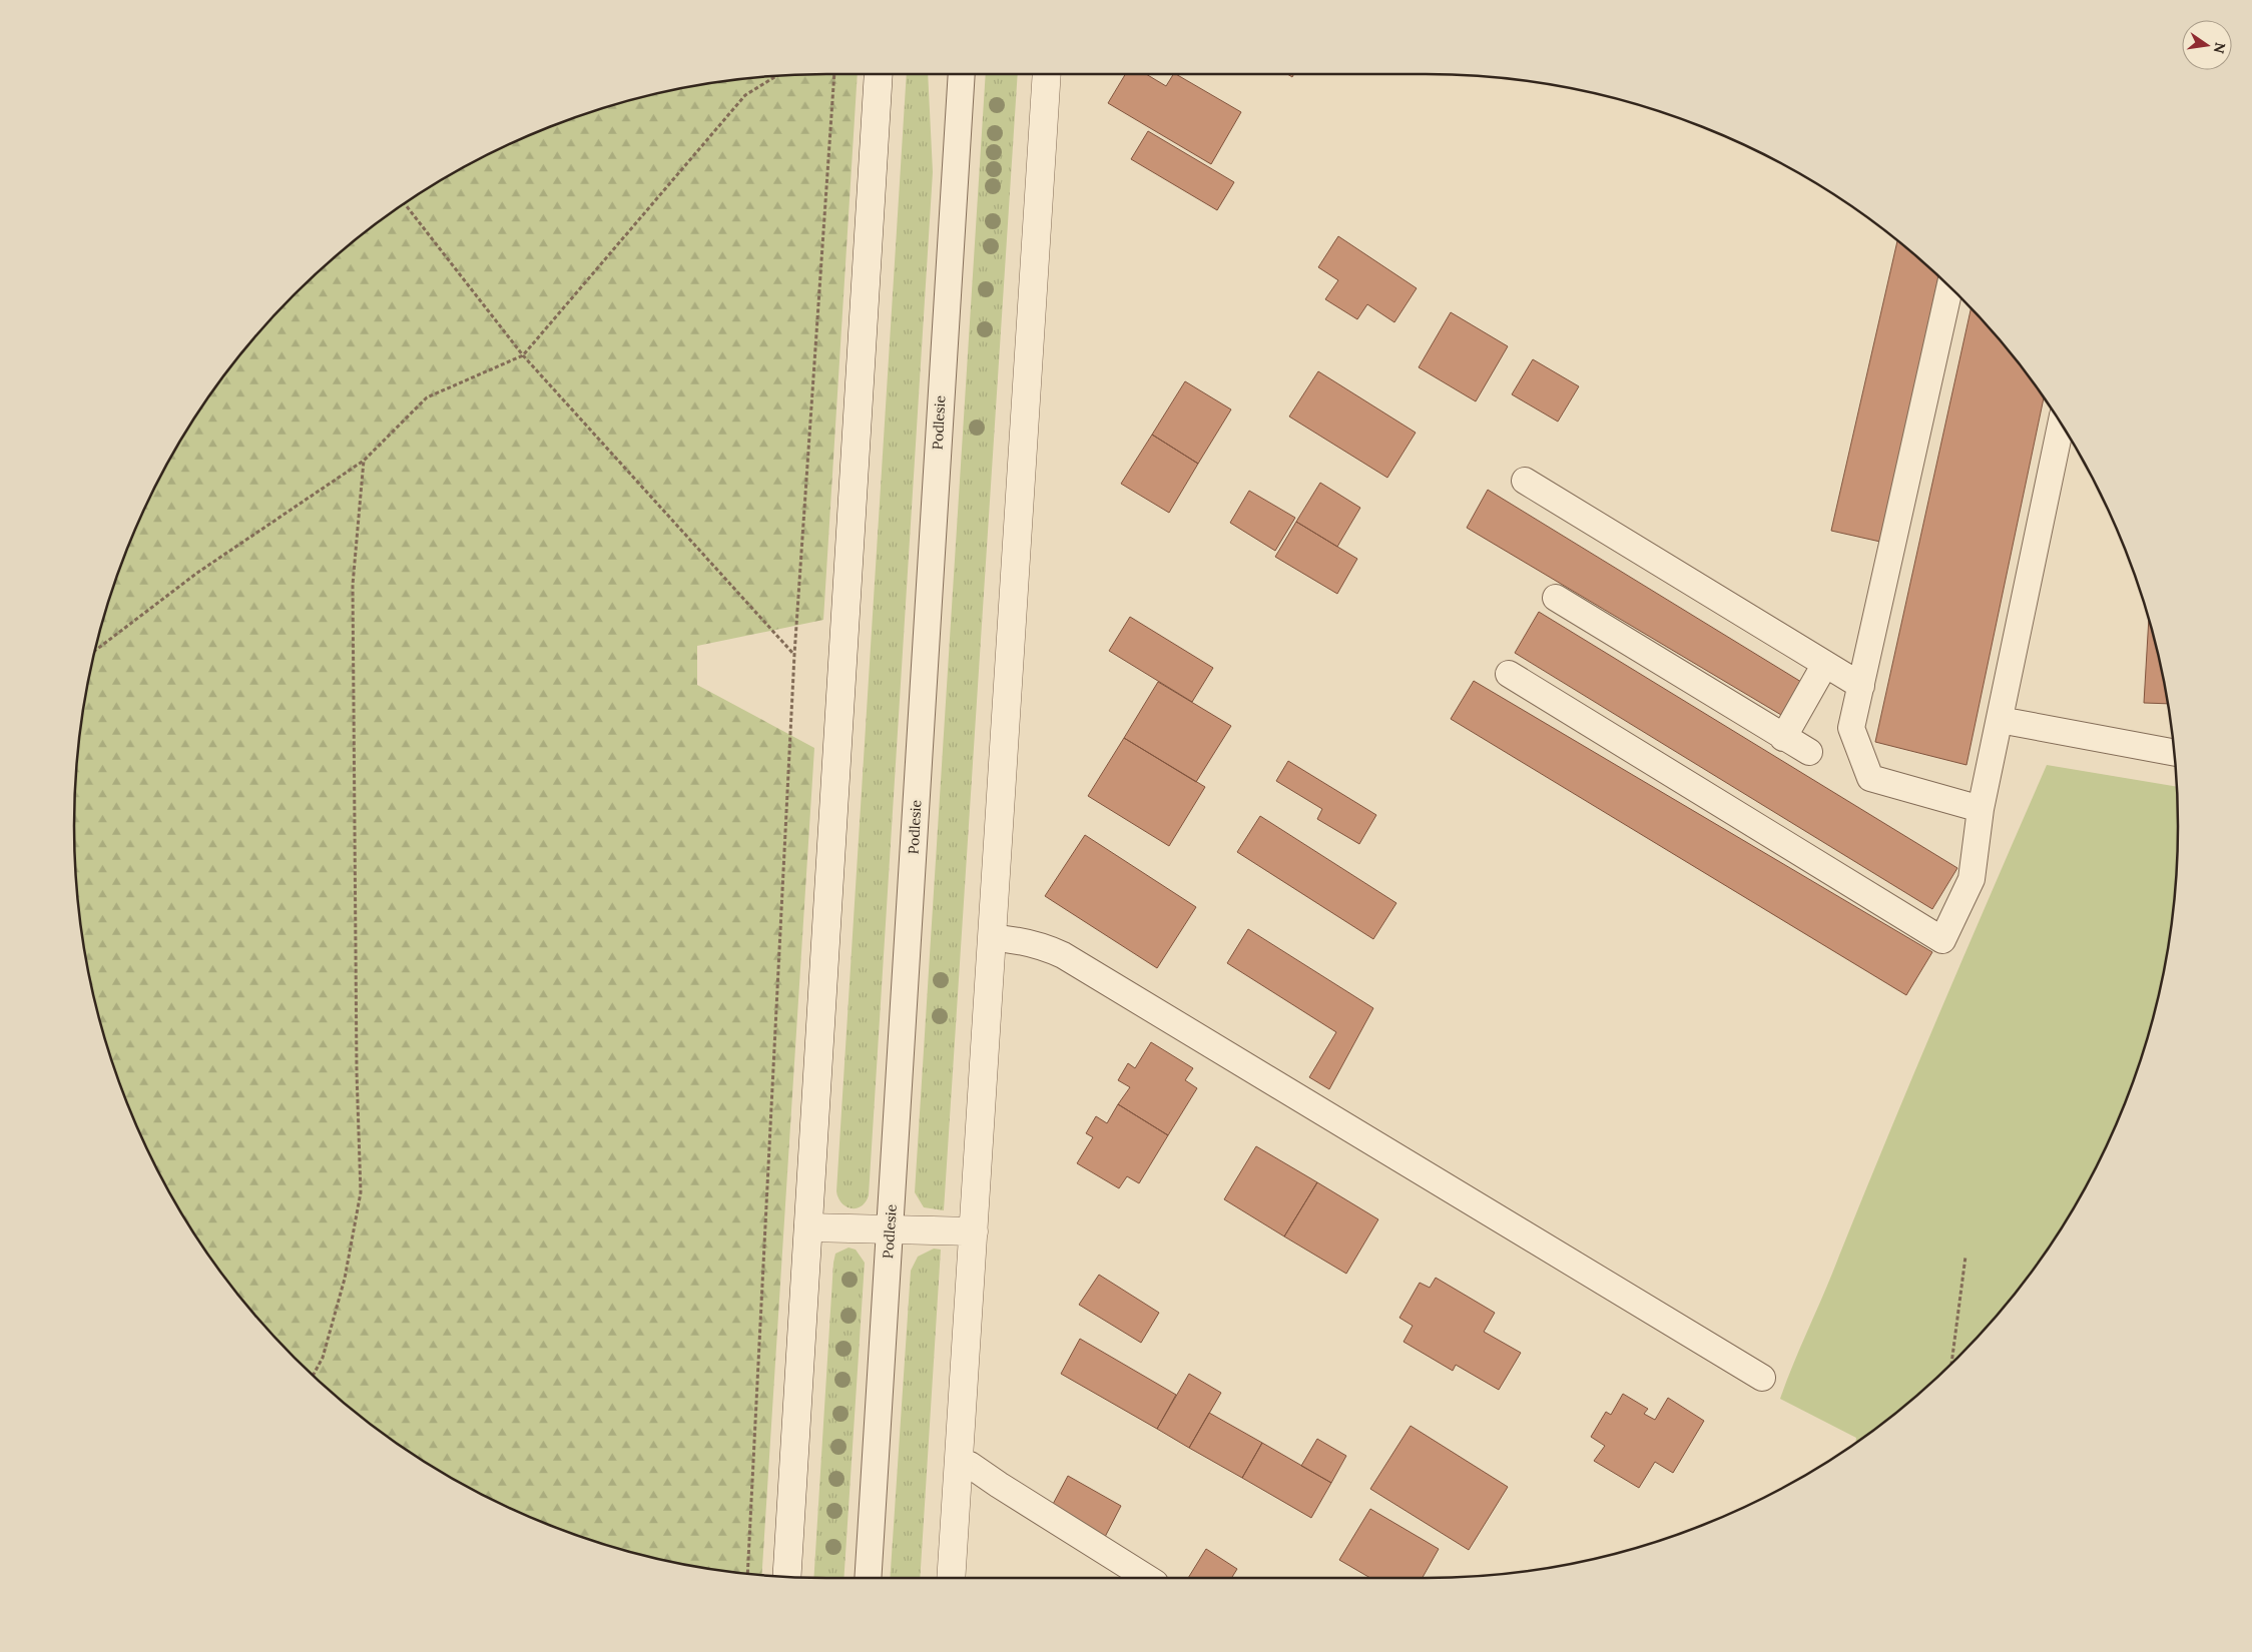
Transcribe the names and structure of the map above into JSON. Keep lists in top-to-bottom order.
{
  "streets": {
    "lane": ["Podlesie"]
  },
  "north": "right"
}
